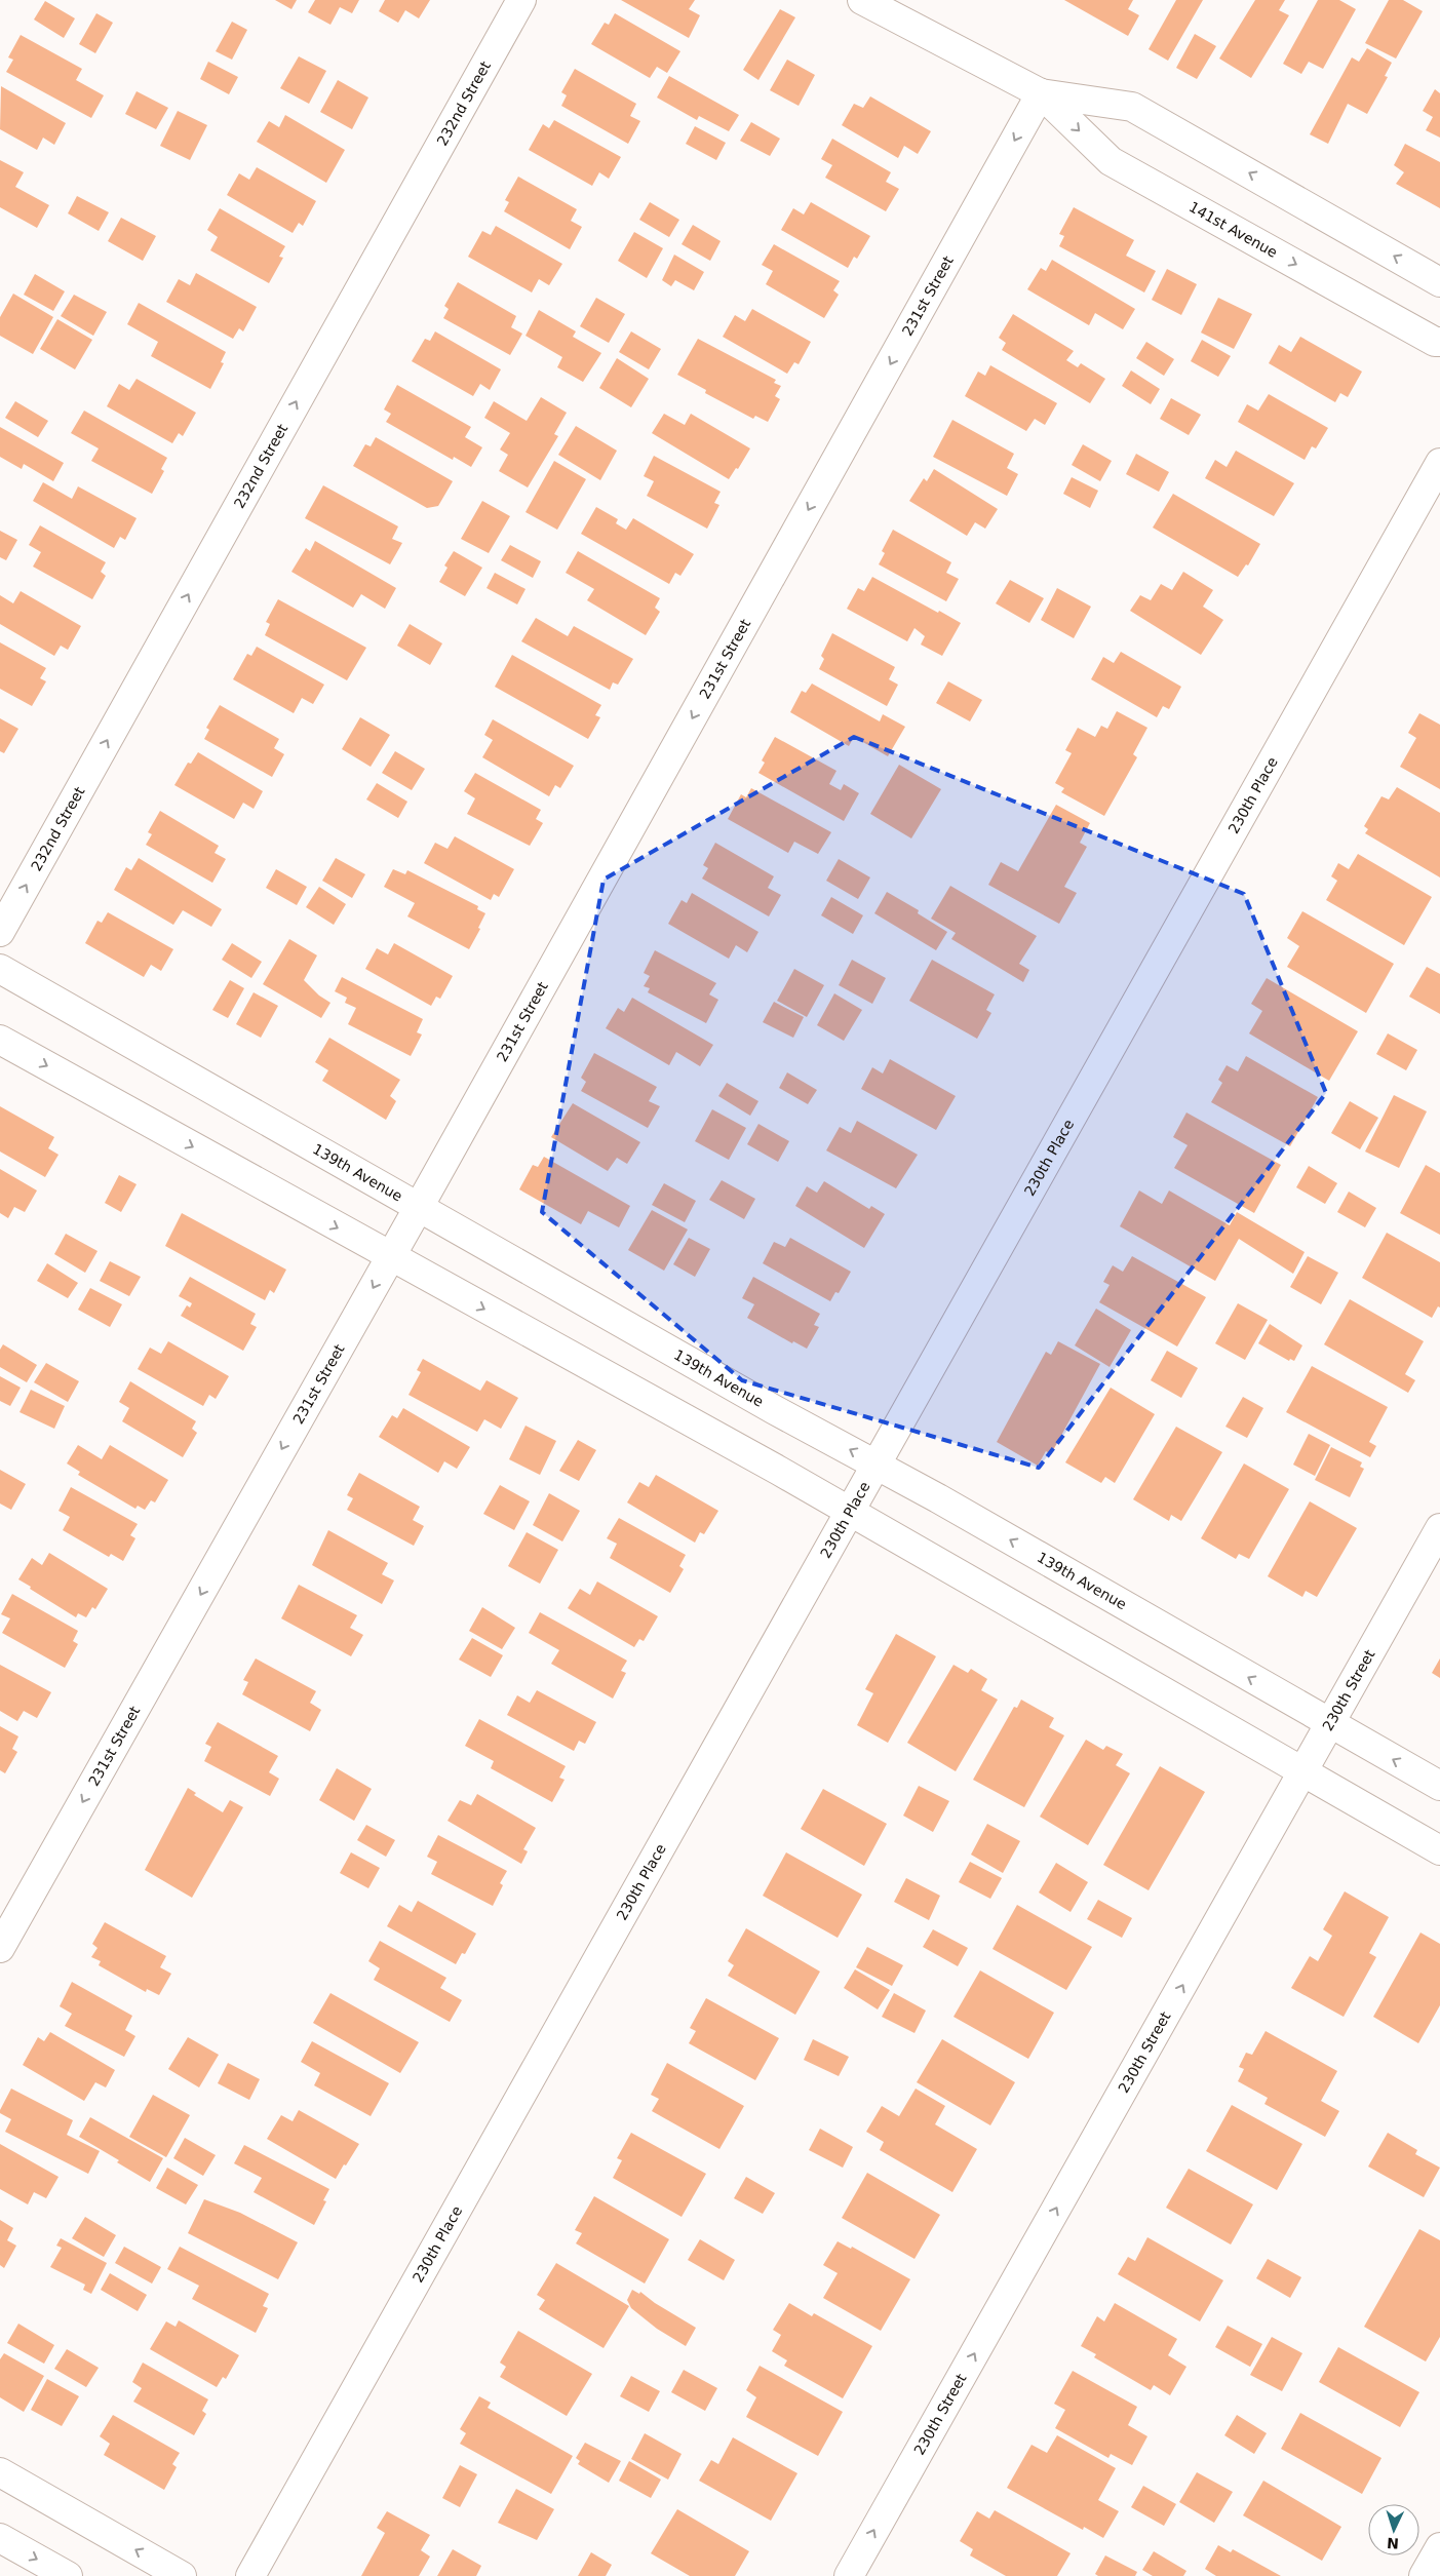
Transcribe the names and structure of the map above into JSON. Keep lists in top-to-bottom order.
{
  "streets": {
    "street": [
      "232nd Street",
      "141st Avenue",
      "231st Street",
      "230th Place",
      "139th Avenue",
      "230th Street"
    ]
  },
  "crossings": [
    ["141st Avenue", "231st Street"],
    ["231st Street", "139th Avenue"],
    ["230th Place", "139th Avenue"],
    ["139th Avenue", "230th Street"]
  ],
  "one_way": ["232nd Street", "231st Street", "230th Street"],
  "north": "bottom"
}
